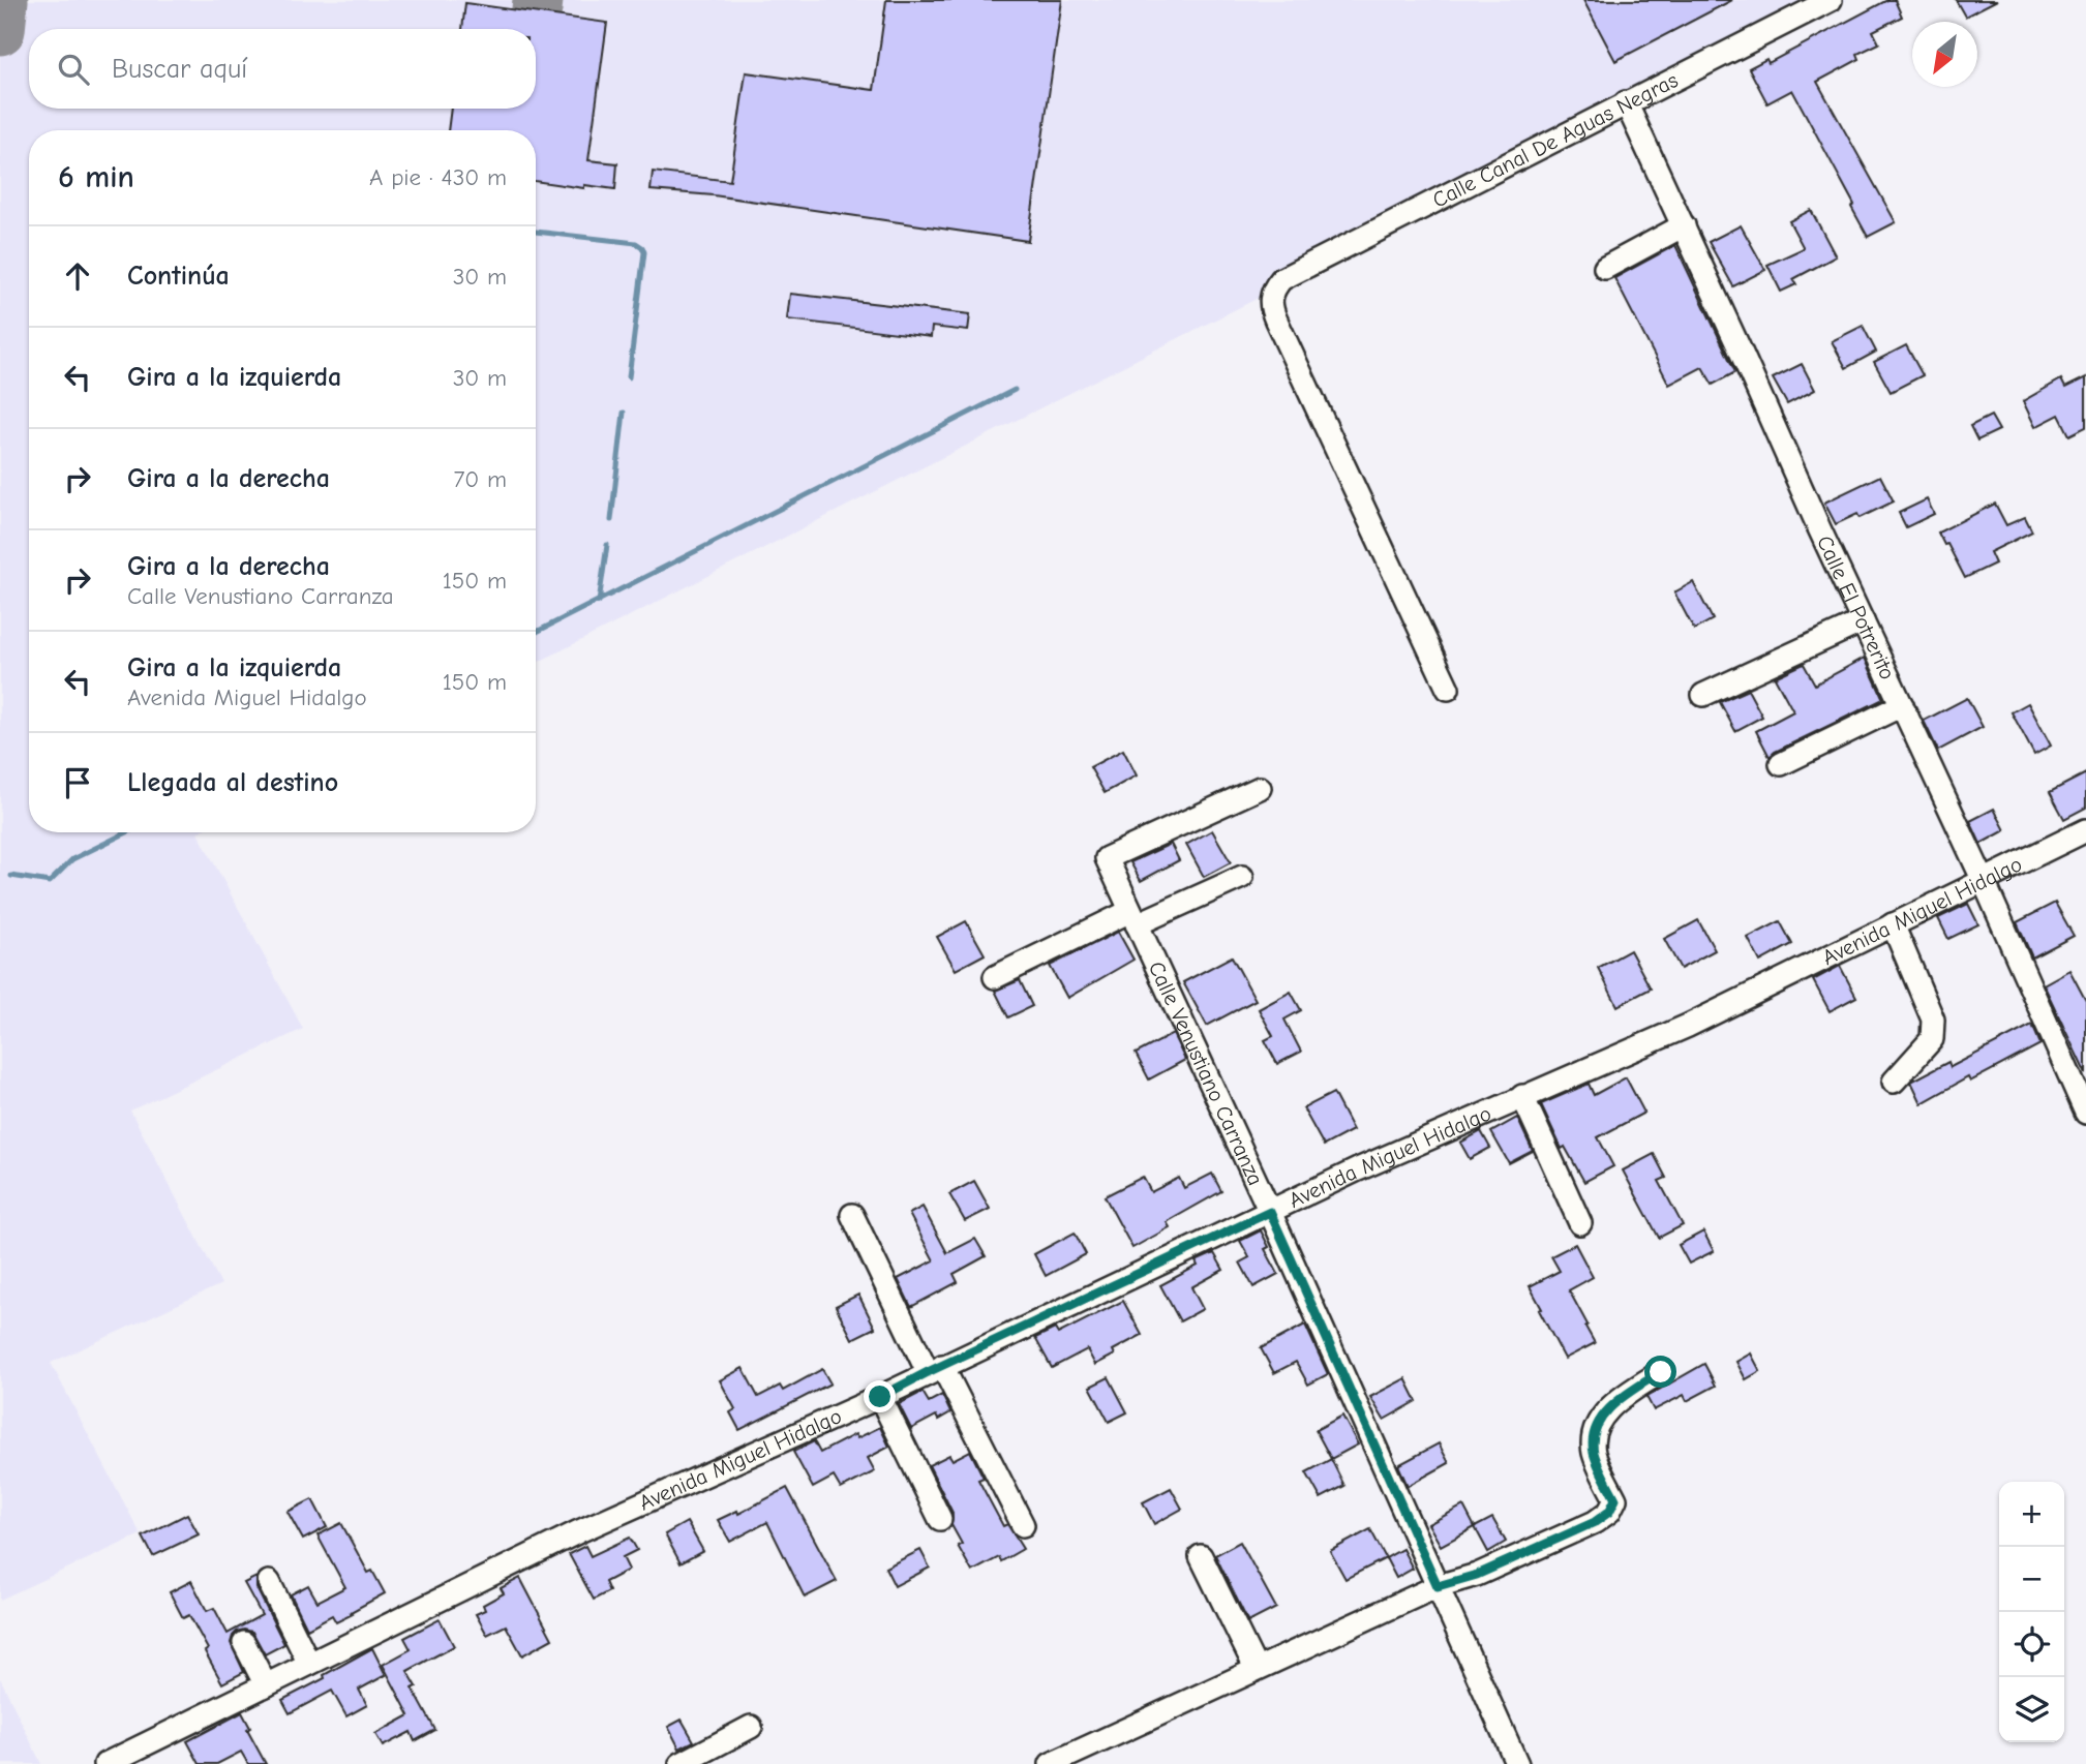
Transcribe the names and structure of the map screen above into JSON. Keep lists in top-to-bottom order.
{
  "streets": {
    "street": [
      "Calle Canal De Aguas Negras",
      "Calle El Potrerito",
      "Avenida Miguel Hidalgo",
      "Calle Venustiano Carranza"
    ]
  },
  "crossings": [
    ["Calle Canal De Aguas Negras", "Calle El Potrerito"],
    ["Calle El Potrerito", "Avenida Miguel Hidalgo"],
    ["Avenida Miguel Hidalgo", "Calle Venustiano Carranza"]
  ],
  "north": "bottom left",
  "page": {
    "search": "Buscar aquí",
    "heading": ["6 min", "A pie · 430 m"],
    "list": [
      ["Continúa", "30 m"],
      ["Gira a la izquierda", "30 m"],
      ["Gira a la derecha", "70 m"],
      ["Gira a la derecha", "Calle Venustiano Carranza", "150 m"],
      ["Gira a la izquierda", "Avenida Miguel Hidalgo", "150 m"],
      "Llegada al destino"
    ],
    "map_buttons": ["+", "−"]
  }
}
